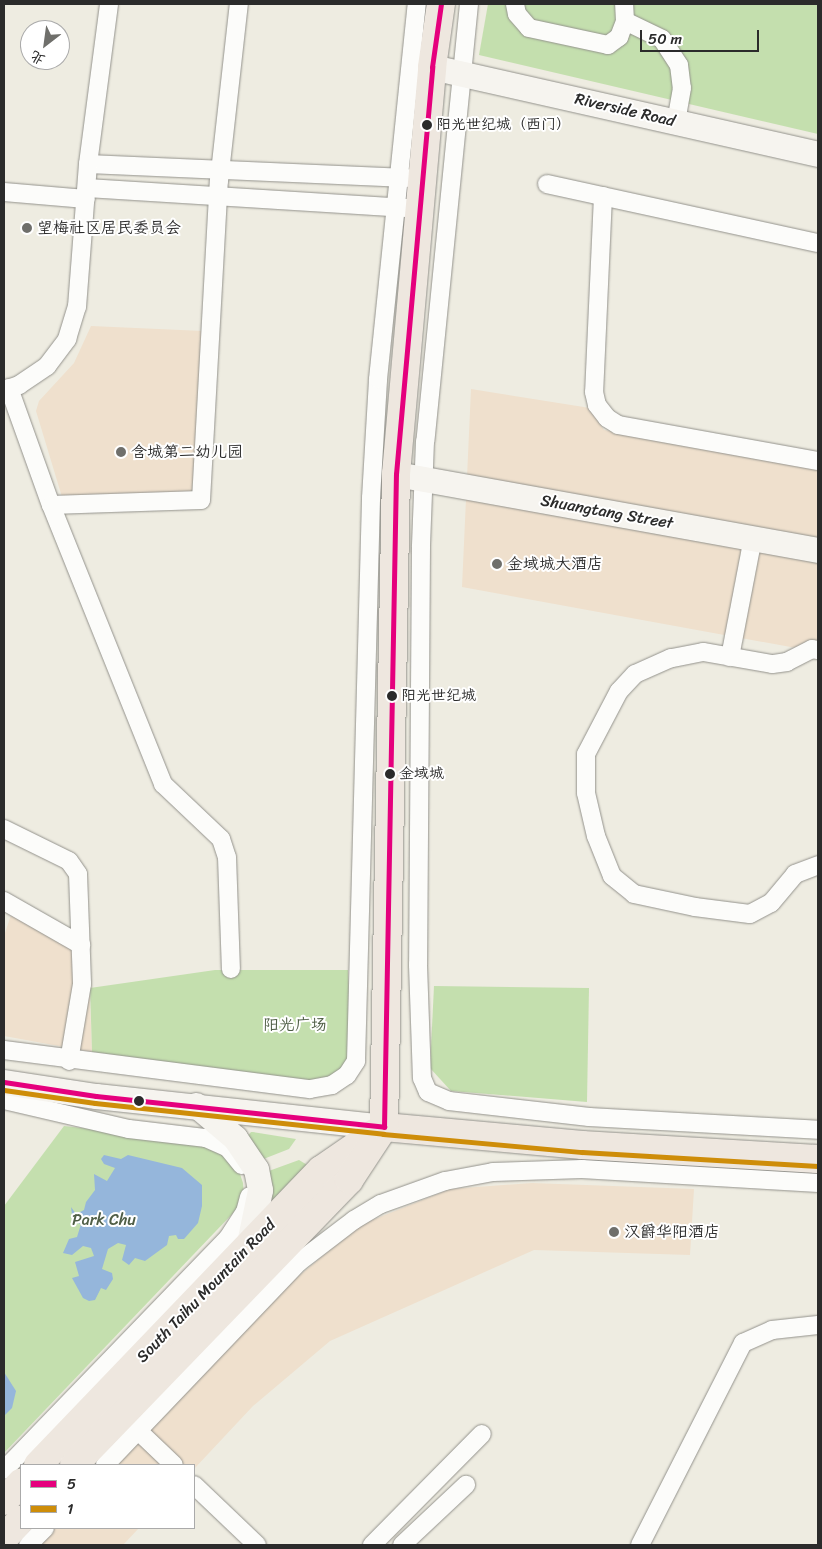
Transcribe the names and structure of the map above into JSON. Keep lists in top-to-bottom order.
{
  "streets": {
    "main road": ["South Taihu Mountain Road"],
    "street": ["Riverside Road", "Shuangtang Street"]
  },
  "parks": ["阳光广场", "Park Chu"],
  "places": [
    "阳光世纪城（西门）",
    "望梅社区居民委员会",
    "含城第二幼儿园",
    "金域城大酒店",
    "阳光世纪城",
    "金域城",
    "汉爵华阳酒店"
  ],
  "lines": ["transit line 5", "transit line 1"],
  "legend": ["5", "1"],
  "scale_bar": "50 m",
  "north": "bottom left"
}
